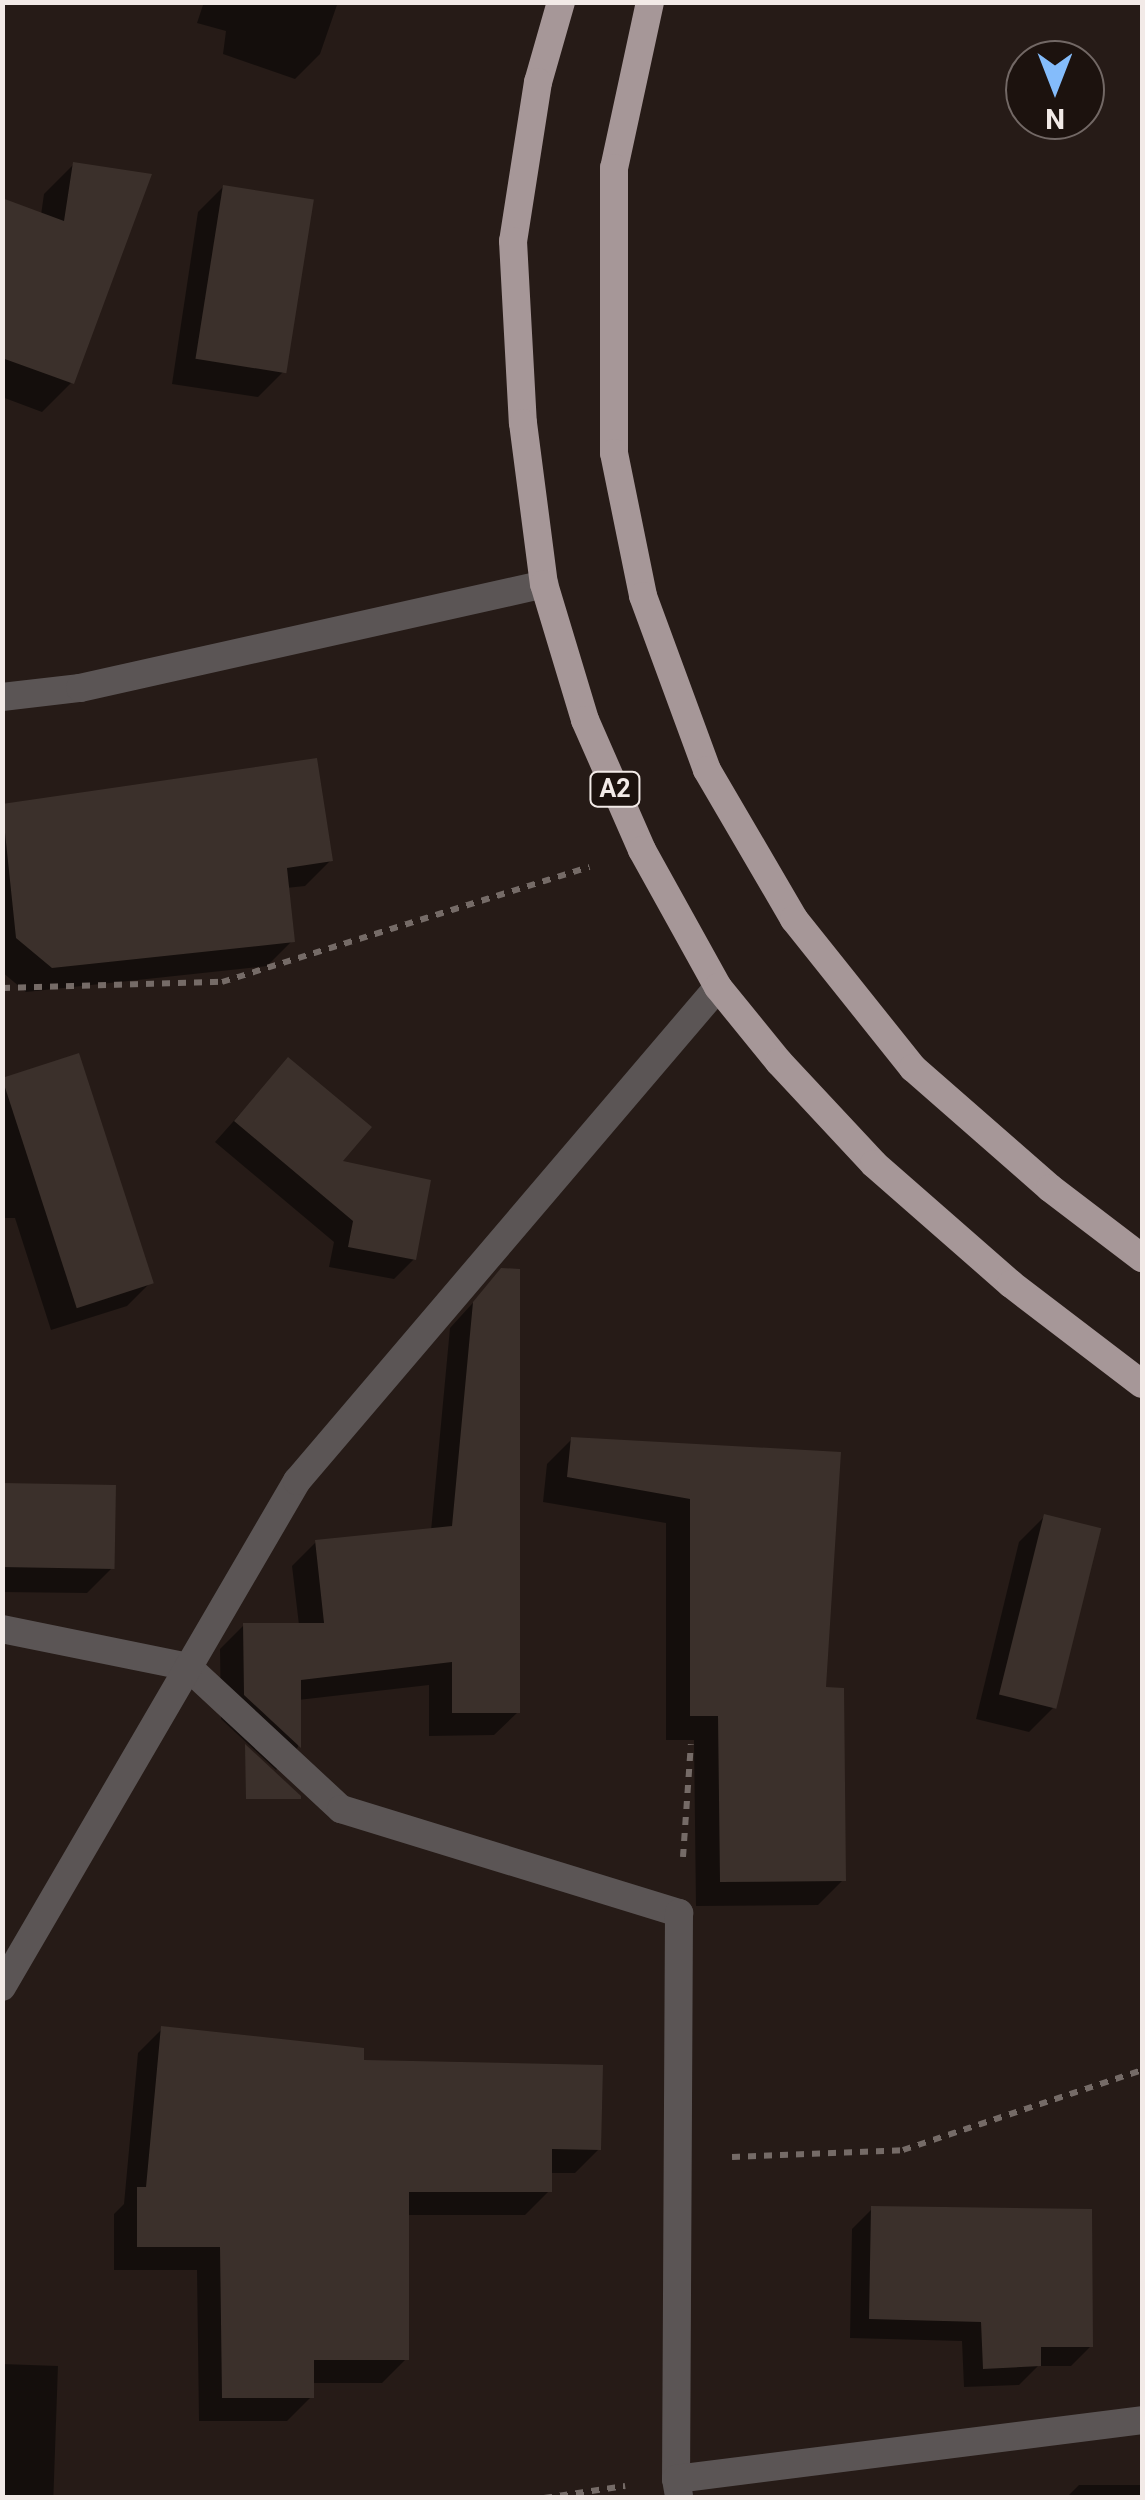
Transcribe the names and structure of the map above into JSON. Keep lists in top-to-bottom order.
{
  "streets": {
    "highway": ["A2"]
  },
  "north": "bottom"
}
